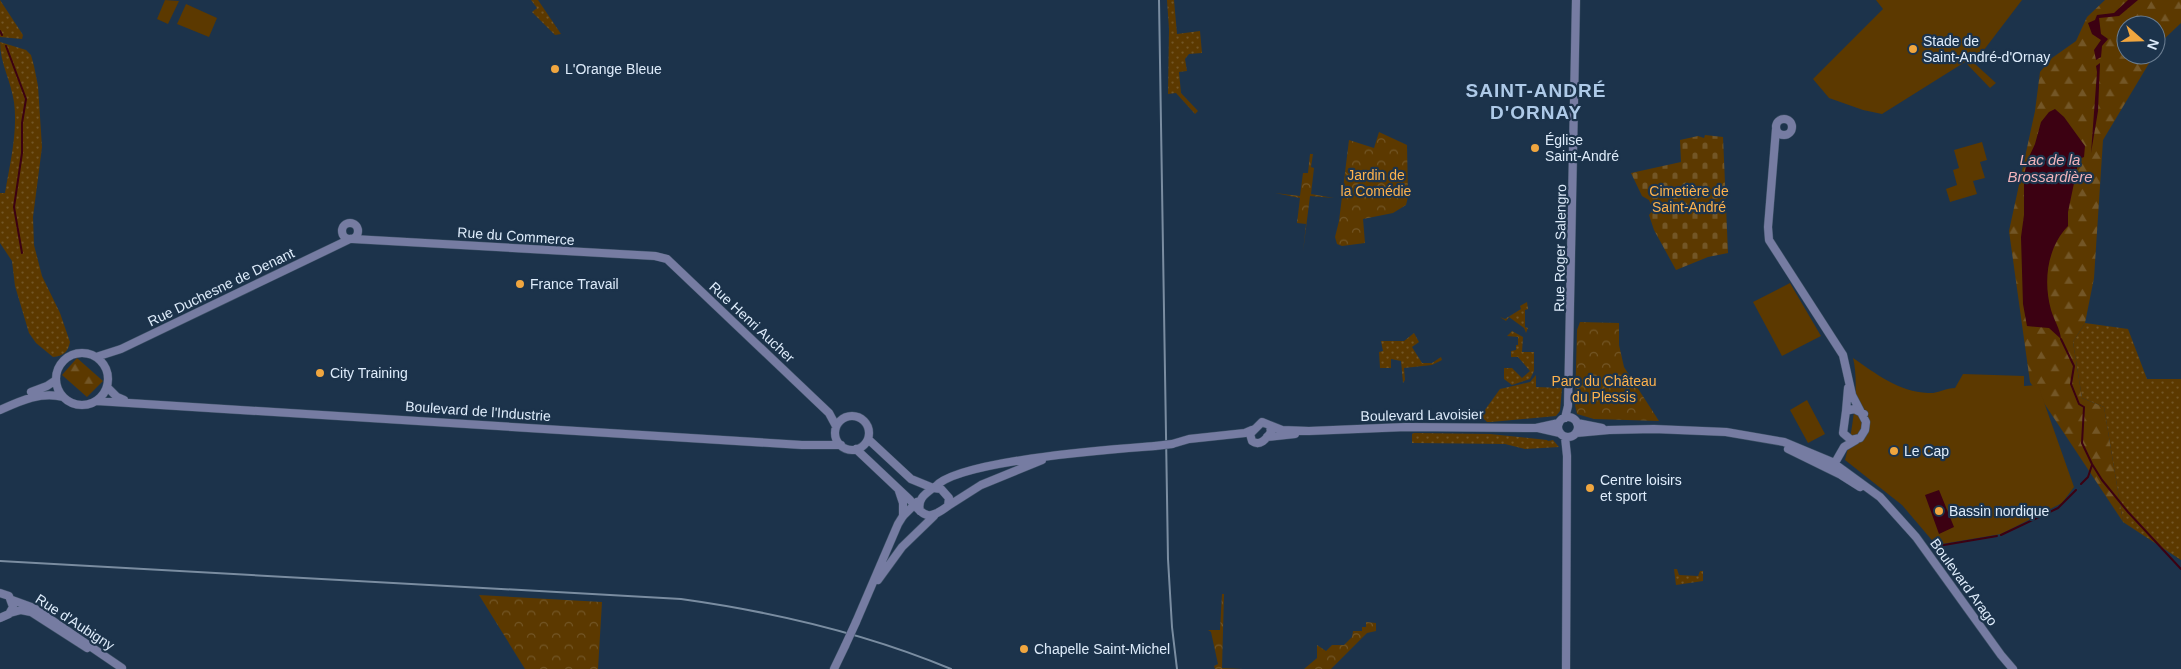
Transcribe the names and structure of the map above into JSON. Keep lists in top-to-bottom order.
{
  "streets": {
    "main road": [
      "Rue du Commerce",
      "Rue Roger Salengro",
      "Rue Duchesne de Denant",
      "Rue Henri Aucher",
      "Boulevard de l'Industrie",
      "Boulevard Lavoisier",
      "Boulevard Arago",
      "Rue d'Aubigny"
    ]
  },
  "crossings": [
    ["Rue du Commerce", "Rue Duchesne de Denant"],
    ["Rue du Commerce", "Rue Henri Aucher"],
    ["Rue Roger Salengro", "Boulevard Lavoisier"],
    ["Rue Roger Salengro", "Boulevard Arago"],
    ["Rue Duchesne de Denant", "Boulevard de l'Industrie"],
    ["Rue Henri Aucher", "Boulevard de l'Industrie"],
    ["Boulevard Lavoisier", "Boulevard Arago"]
  ],
  "districts": ["SAINT-ANDRÉ D'ORNAY"],
  "water": ["Lac de la Brossardière"],
  "parks": ["Jardin de la Comédie", "Cimetière de Saint-André", "Parc du Château du Plessis"],
  "places": [
    "Stade de Saint-André-d'Ornay",
    "L'Orange Bleue",
    "Église Saint-André",
    "France Travail",
    "City Training",
    "Le Cap",
    "Centre loisirs et sport",
    "Bassin nordique",
    "Chapelle Saint-Michel"
  ],
  "north": "right"
}
